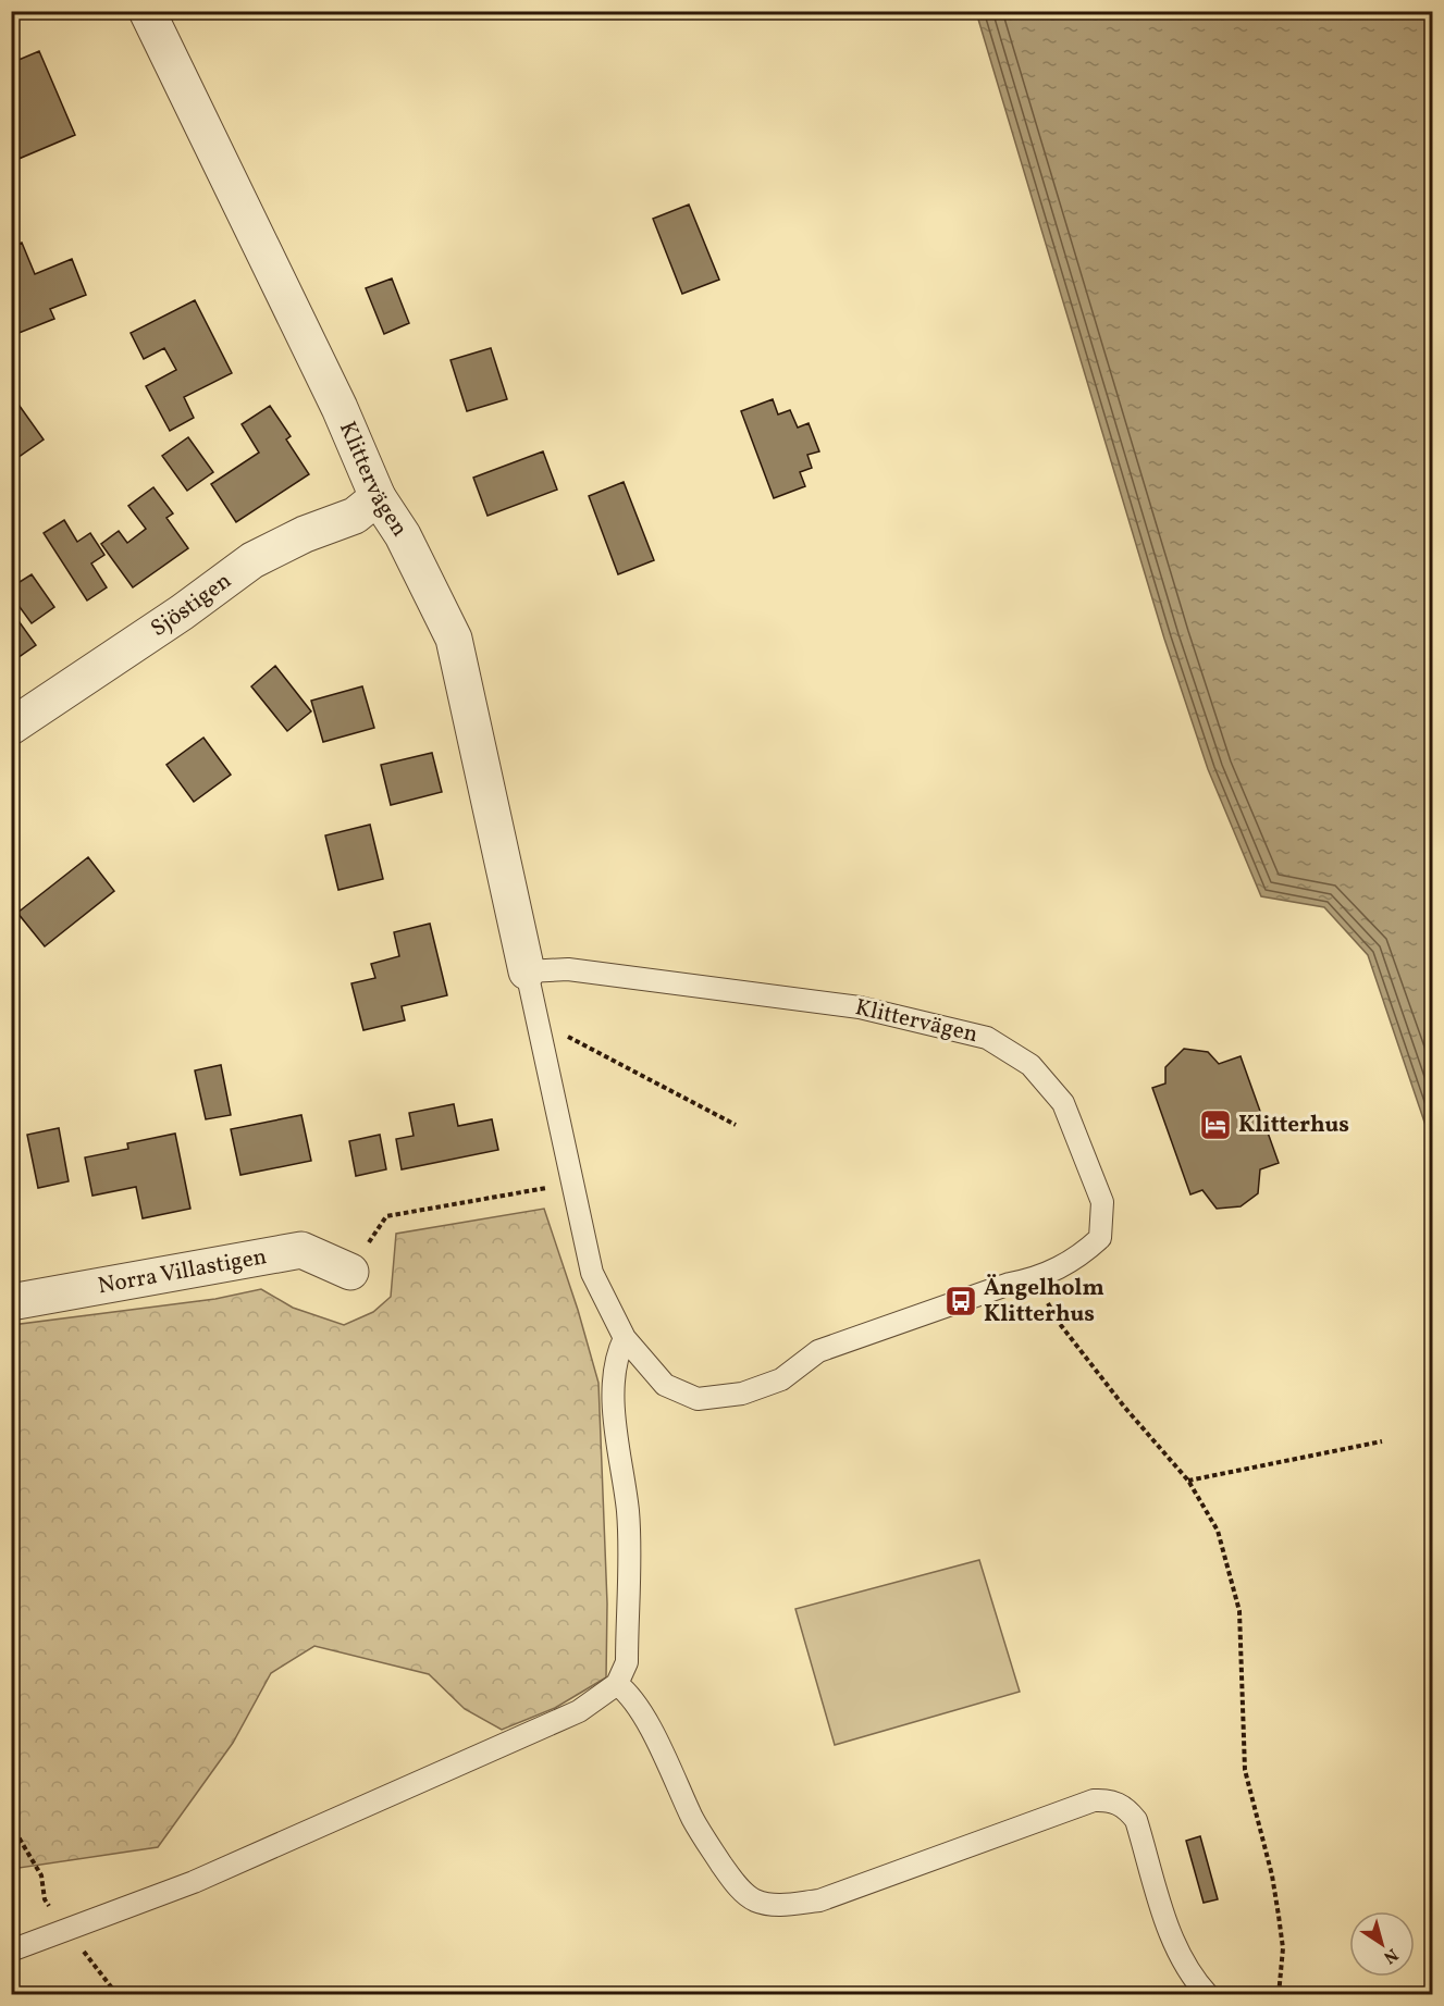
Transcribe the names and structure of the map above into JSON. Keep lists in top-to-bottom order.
{
  "streets": {
    "street": ["Klittervägen", "Sjöstigen", "Norra Villastigen"]
  },
  "crossings": [
    ["Klittervägen", "Sjöstigen"]
  ],
  "places": {
    "hotel": ["Klitterhus"],
    "bus stop": ["Ängelholm Klitterhus"]
  },
  "north": "bottom right"
}
